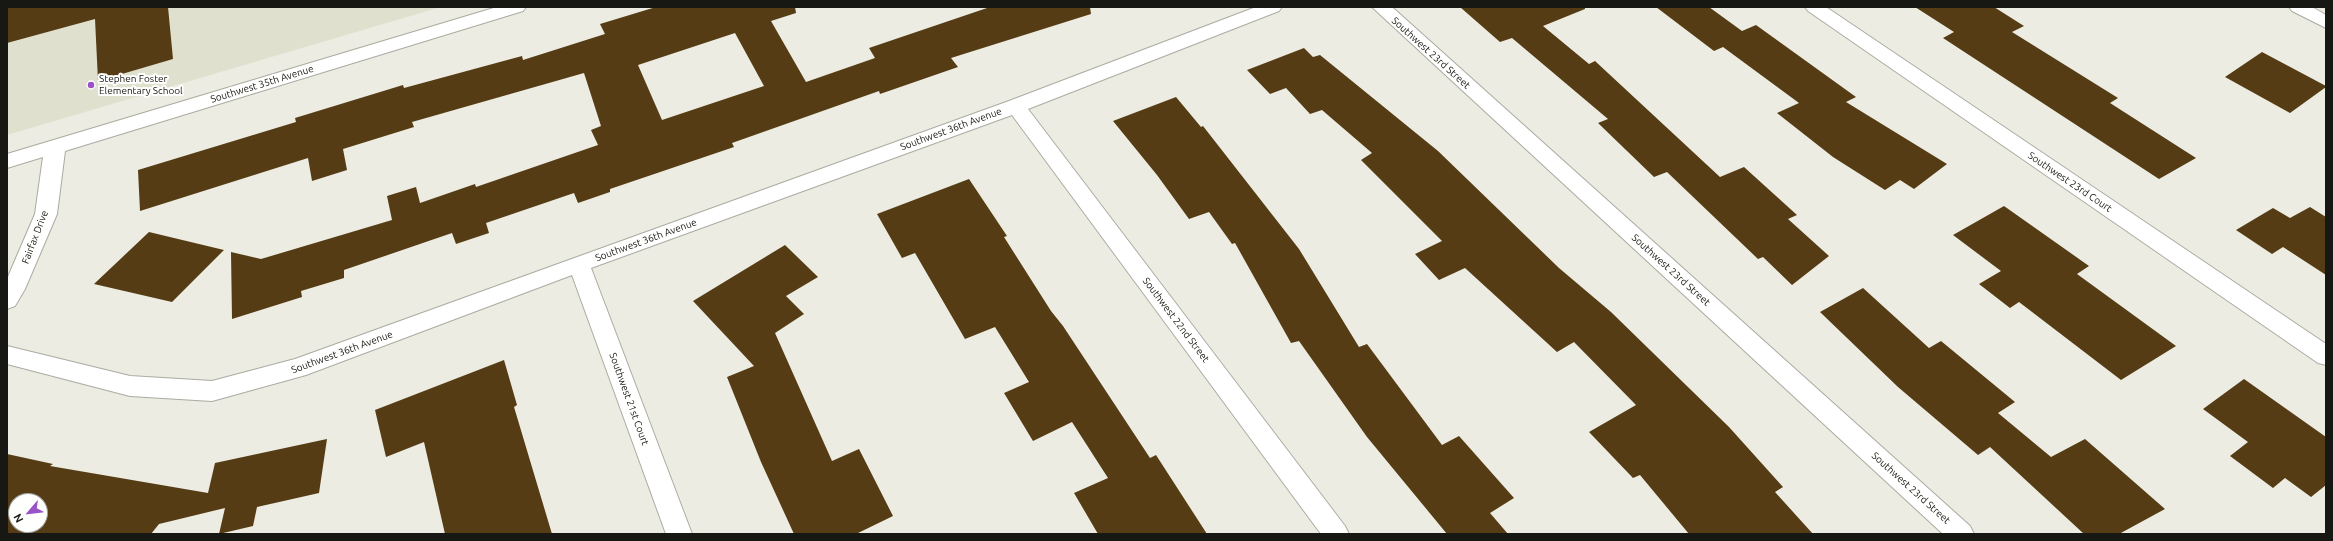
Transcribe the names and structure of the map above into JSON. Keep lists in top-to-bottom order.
{
  "streets": {
    "street": [
      "Southwest 23rd Street",
      "Southwest 35th Avenue",
      "Southwest 36th Avenue",
      "Southwest 23rd Court",
      "Fairfax Drive",
      "Southwest 22nd Street",
      "Southwest 21st Court"
    ]
  },
  "crossings": [
    ["Southwest 35th Avenue", "Fairfax Drive"],
    ["Southwest 36th Avenue", "Southwest 22nd Street"],
    ["Southwest 36th Avenue", "Southwest 21st Court"]
  ],
  "places": ["Stephen Foster Elementary School"],
  "north": "bottom left"
}
